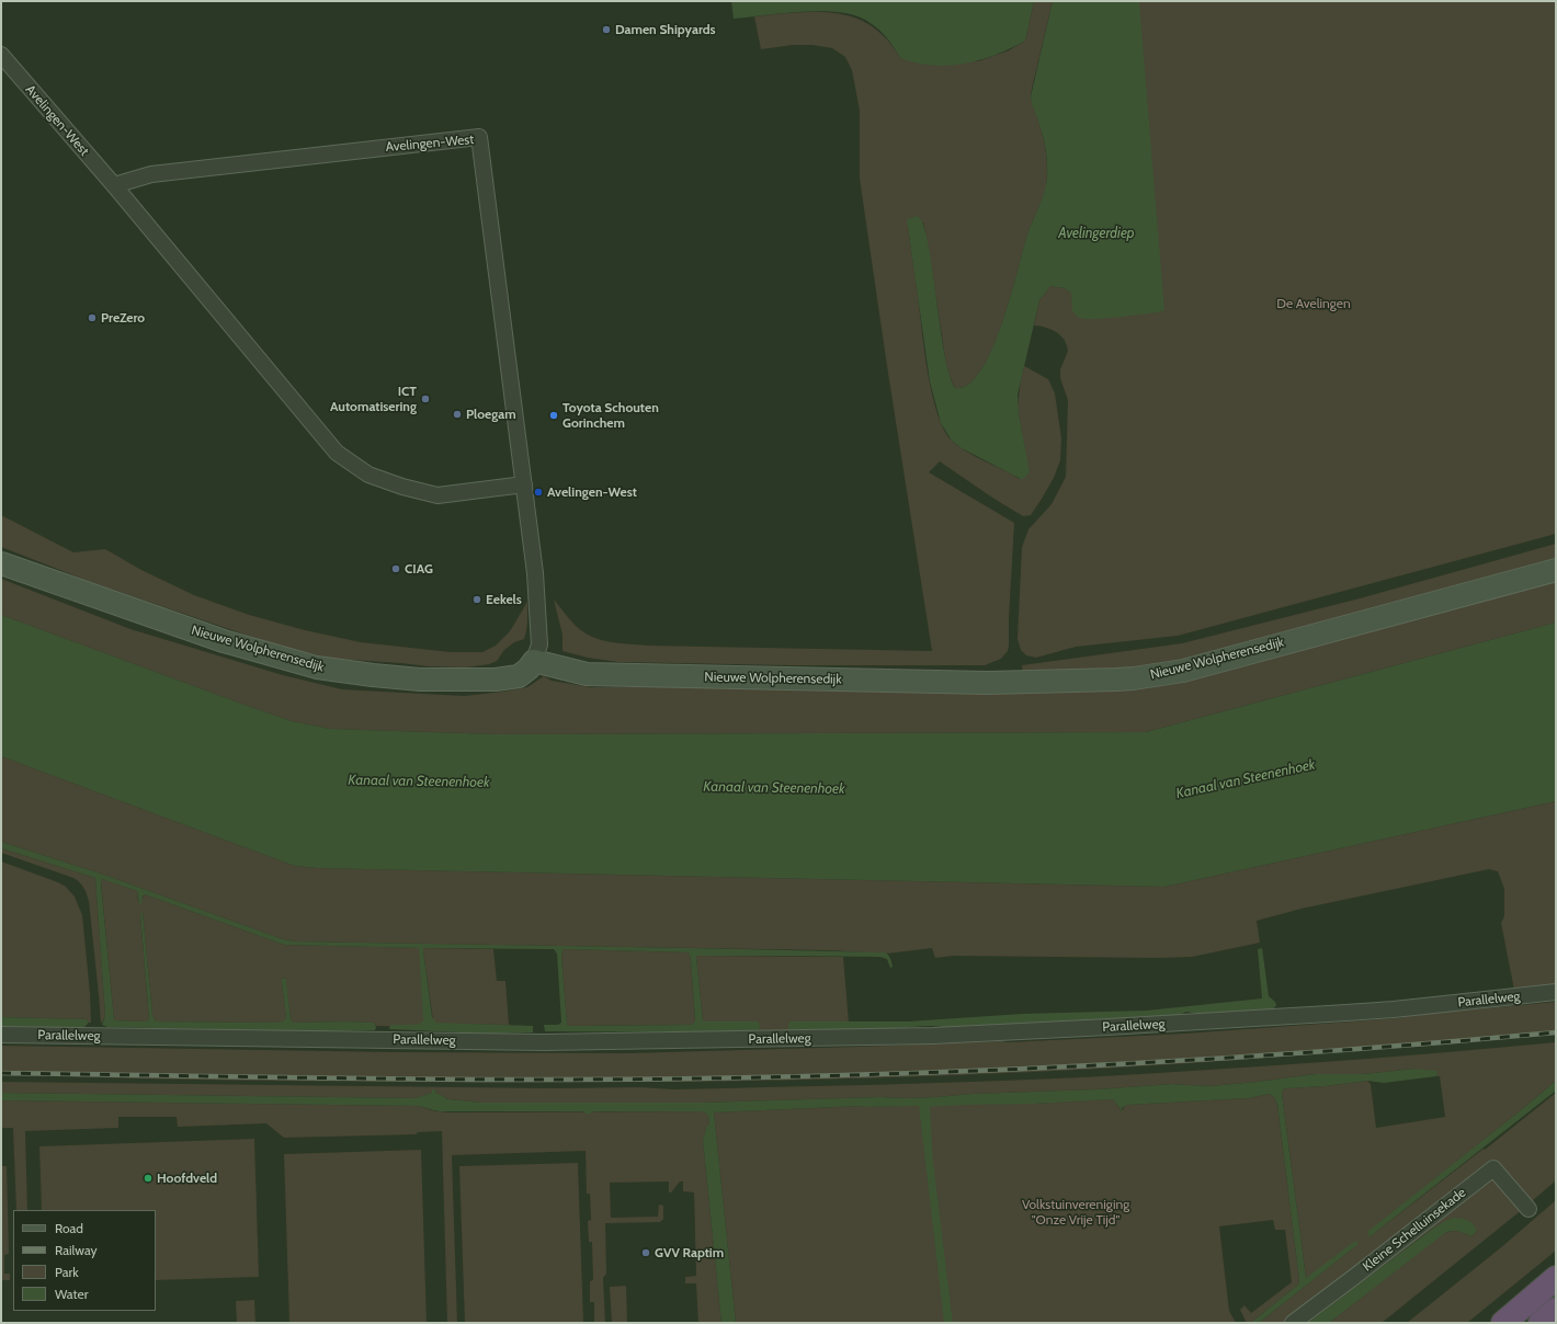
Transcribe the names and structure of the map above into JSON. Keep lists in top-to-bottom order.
{
  "streets": {
    "street": [
      "Avelingen-West",
      "Nieuwe Wolpherensedijk",
      "Parallelweg",
      "Kleine Schelluinsekade"
    ]
  },
  "crossings": [
    ["Avelingen-West", "Nieuwe Wolpherensedijk"]
  ],
  "water": ["Avelingerdiep", "Kanaal van Steenenhoek"],
  "parks": ["De Avelingen", "Volkstuinvereniging \"Onze Vrije Tijd\""],
  "places": [
    "Damen Shipyards",
    "PreZero",
    "ICT Automatisering",
    "Ploegam",
    "Toyota Schouten Gorinchem",
    "Avelingen-West",
    "CIAG",
    "Eekels",
    "Hoofdveld",
    "GVV Raptim"
  ],
  "legend": [
    "Road",
    "Railway",
    "Park",
    "Water"
  ]
}
